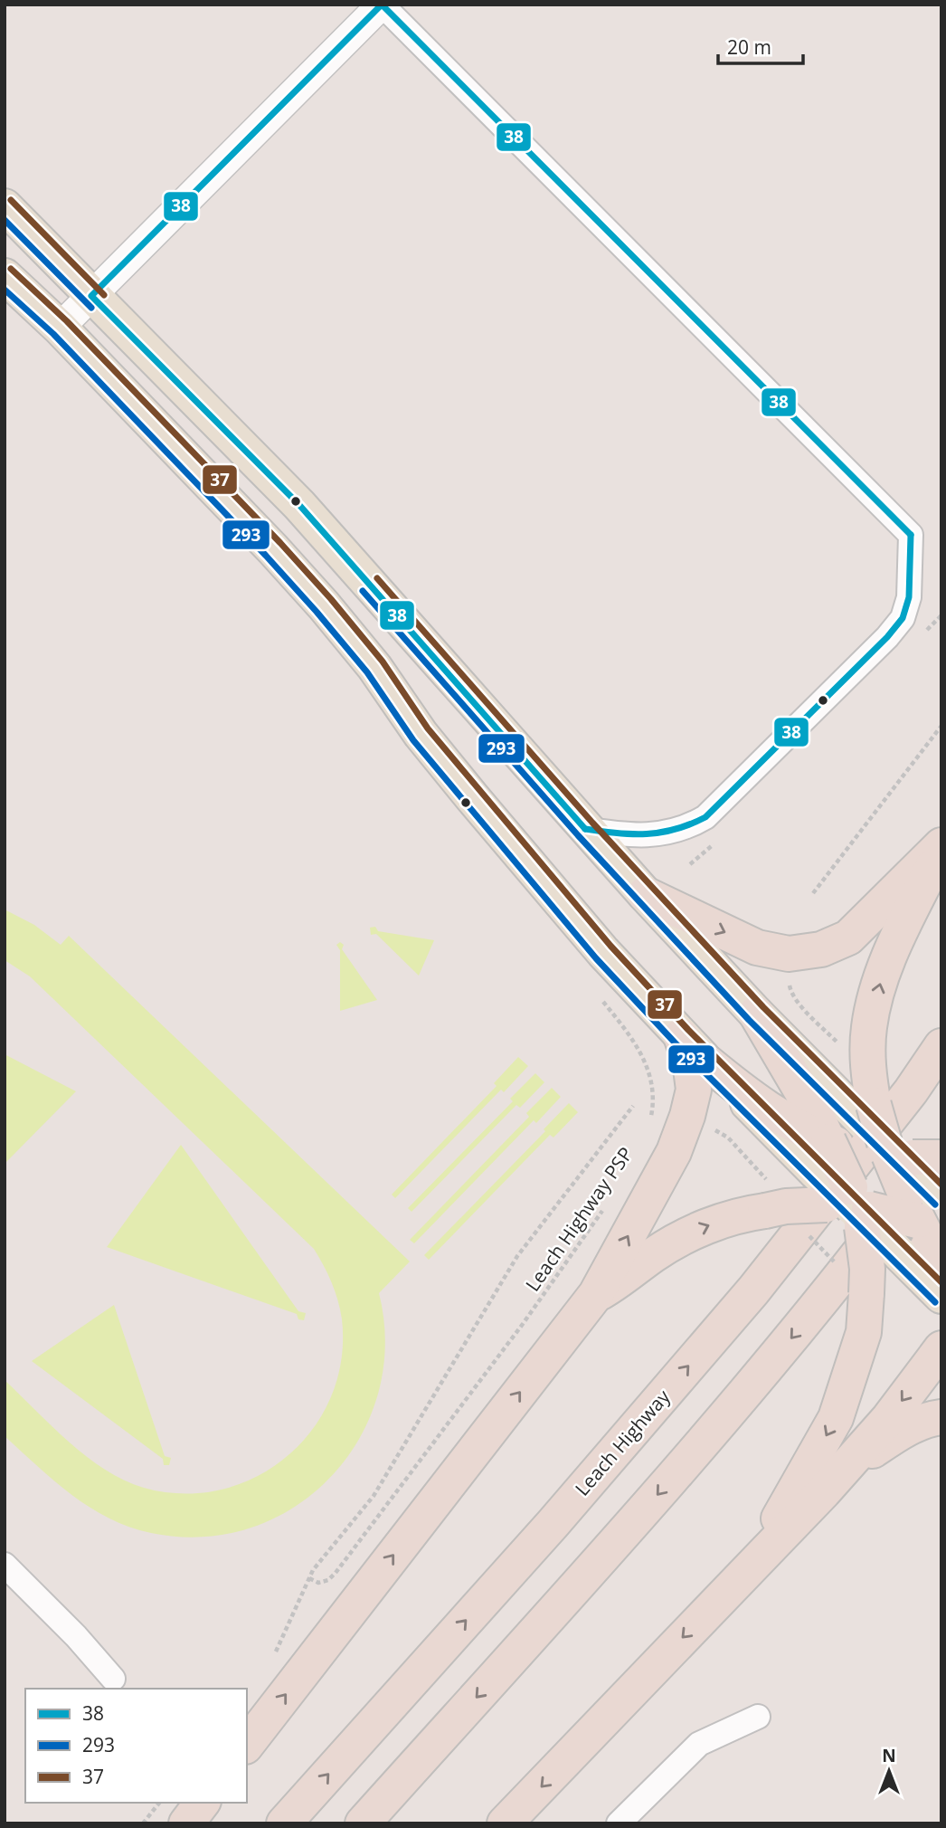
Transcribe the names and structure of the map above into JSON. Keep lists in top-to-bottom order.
{
  "streets": {
    "highway": ["Leach Highway"],
    "path": ["Leach Highway PSP"]
  },
  "lines": ["transit line 38", "transit line 37", "transit line 293"],
  "legend": ["38", "293", "37"],
  "scale_bar": "20 m",
  "north": "top"
}
